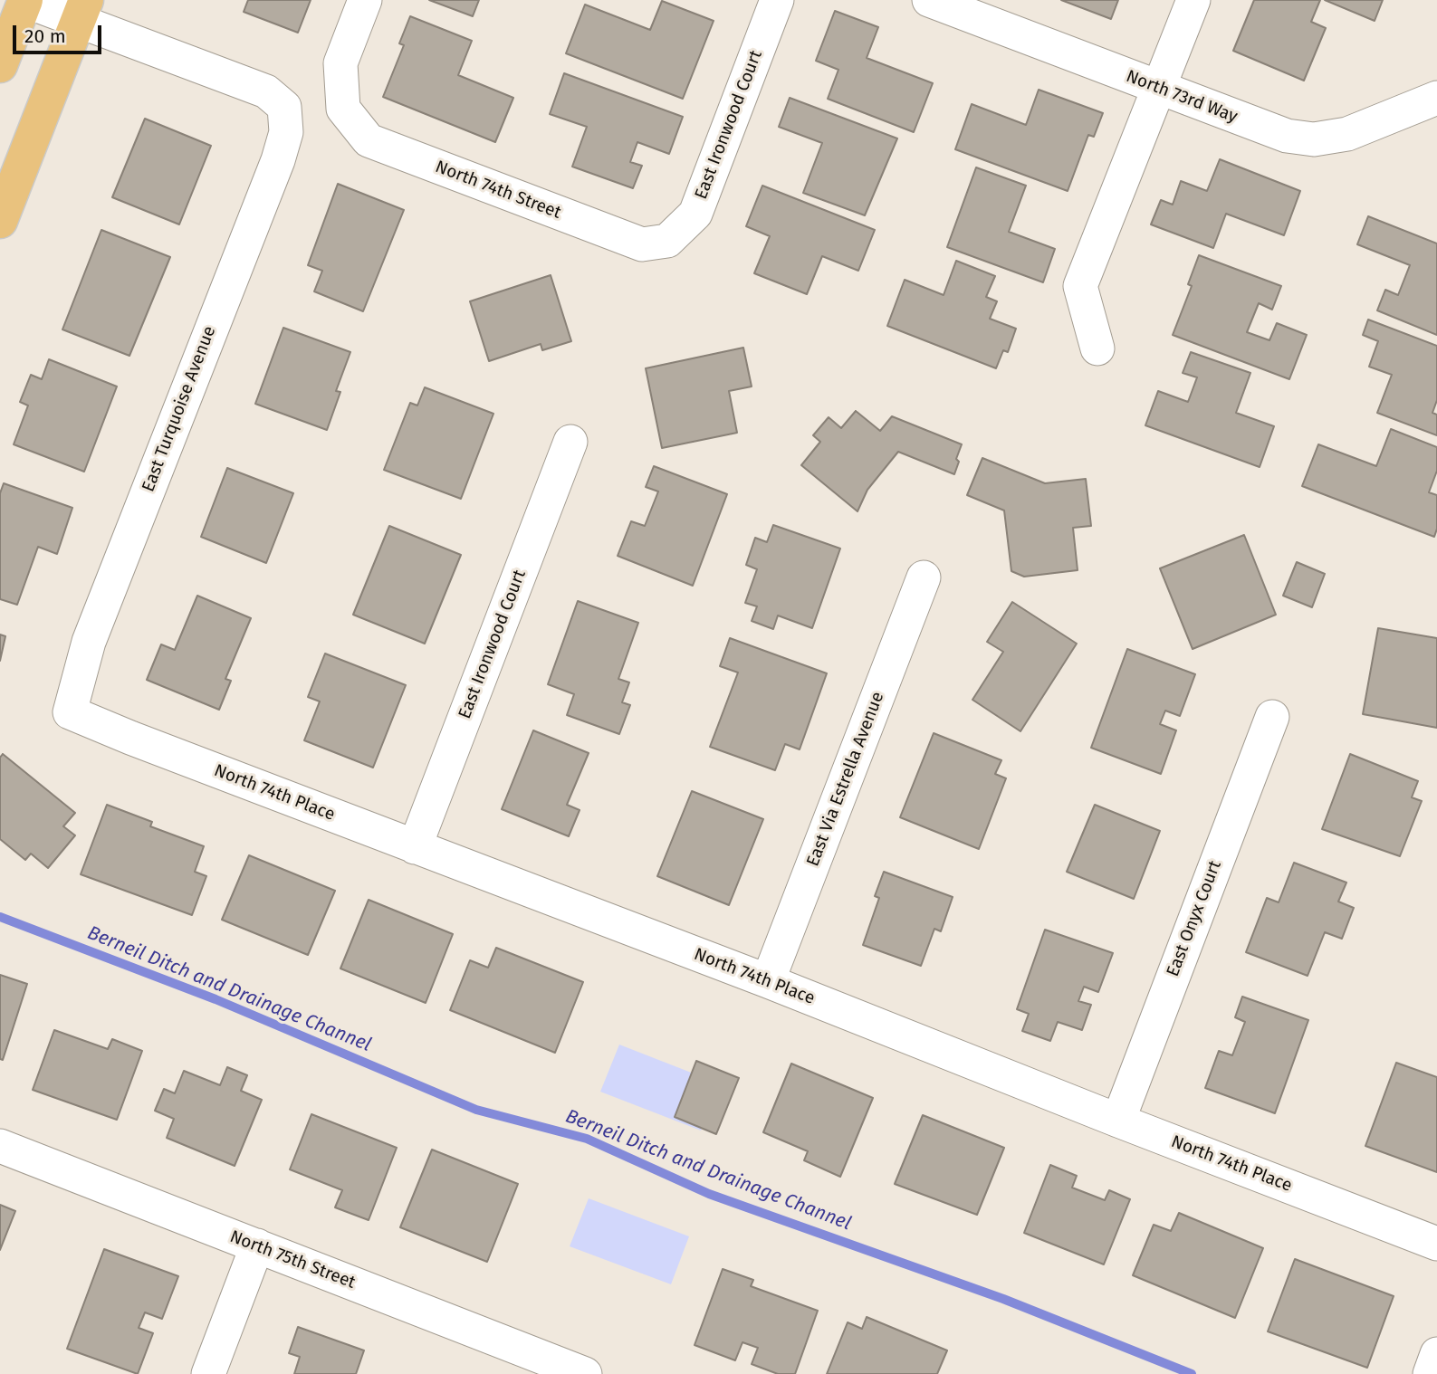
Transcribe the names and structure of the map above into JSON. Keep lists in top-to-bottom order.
{
  "streets": {
    "street": [
      "North 73rd Way",
      "East Ironwood Court",
      "North 74th Street",
      "East Turquoise Avenue",
      "East Via Estrella Avenue",
      "North 74th Place",
      "East Onyx Court",
      "North 75th Street"
    ]
  },
  "crossings": [
    ["East Ironwood Court", "North 74th Street"],
    ["East Ironwood Court", "North 74th Place"],
    ["East Turquoise Avenue", "North 74th Place"],
    ["East Via Estrella Avenue", "North 74th Place"],
    ["North 74th Place", "East Onyx Court"]
  ],
  "water": ["Berneil Ditch and Drainage Channel"],
  "scale_bar": "20 m"
}
